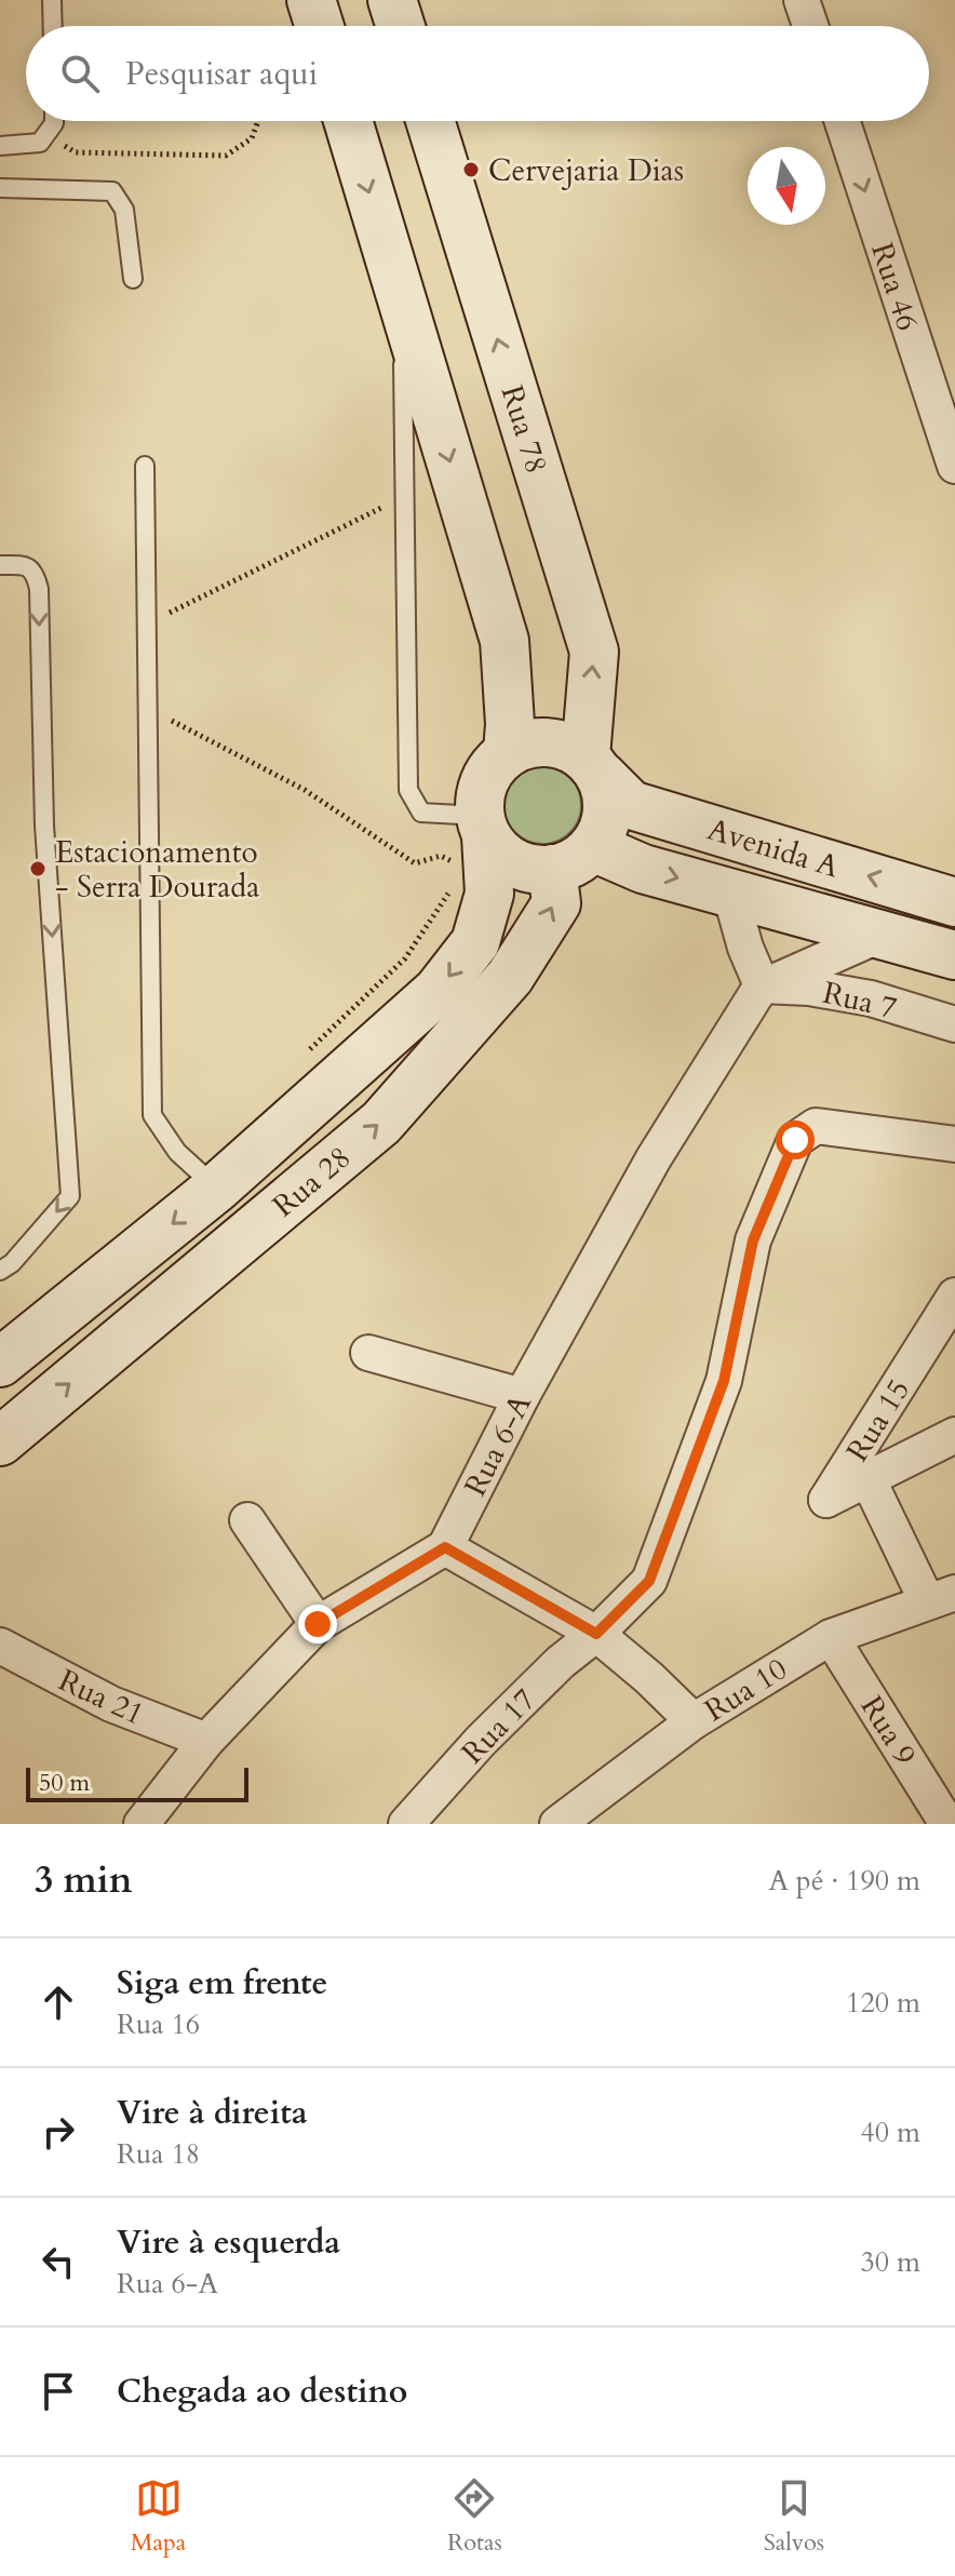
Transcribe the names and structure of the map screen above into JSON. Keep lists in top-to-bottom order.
{
  "streets": {
    "main road": ["Rua 78", "Avenida A", "Rua 28"],
    "street": [
      "Rua 46",
      "Rua 7",
      "Rua 15",
      "Rua 6-A",
      "Rua 10",
      "Rua 21",
      "Rua 17",
      "Rua 9"
    ]
  },
  "crossings": [
    ["Rua 78", "Avenida A"],
    ["Rua 78", "Rua 28"],
    ["Avenida A", "Rua 28"],
    ["Rua 7", "Rua 6-A"],
    ["Rua 10", "Rua 9"]
  ],
  "one_way": ["Rua 46"],
  "places": ["Cervejaria Dias", "Estacionamento - Serra Dourada"],
  "scale_bar": "50 m",
  "north": "bottom",
  "page": {
    "search": "Pesquisar aqui",
    "scale": "50 m",
    "heading": ["3 min", "A pé · 190 m"],
    "list": [
      ["Siga em frente", "Rua 16", "120 m"],
      ["Vire à direita", "Rua 18", "40 m"],
      ["Vire à esquerda", "Rua 6-A", "30 m"],
      "Chegada ao destino"
    ],
    "nav": ["Mapa", "Rotas", "Salvos"]
  }
}
